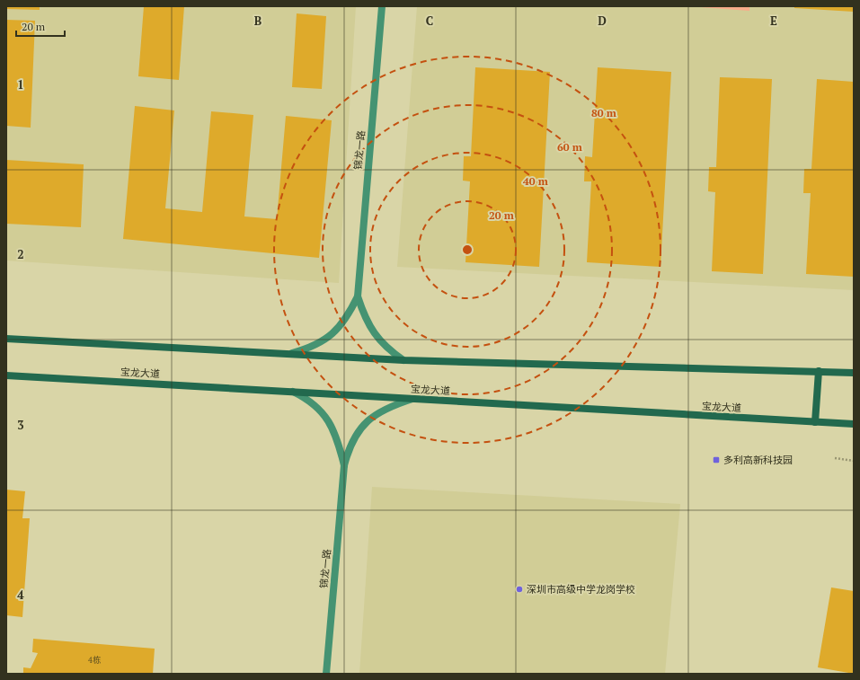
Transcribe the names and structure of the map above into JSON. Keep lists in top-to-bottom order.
{
  "streets": {
    "main road": ["宝龙大道"],
    "street": ["锦龙一路"]
  },
  "crossings": [
    ["锦龙一路", "宝龙大道"]
  ],
  "places": {
    "transit": ["多利高新科技园"],
    "other": ["深圳市高级中学龙岗学校"]
  },
  "house_numbers": ["4栋"],
  "scale_bar": "20 m",
  "grid": {
    "columns": [
      "B",
      "C",
      "D",
      "E"
    ],
    "rows": [
      "1",
      "2",
      "3",
      "4"
    ]
  },
  "rings": [
    "80 m",
    "60 m",
    "40 m",
    "20 m"
  ]
}
